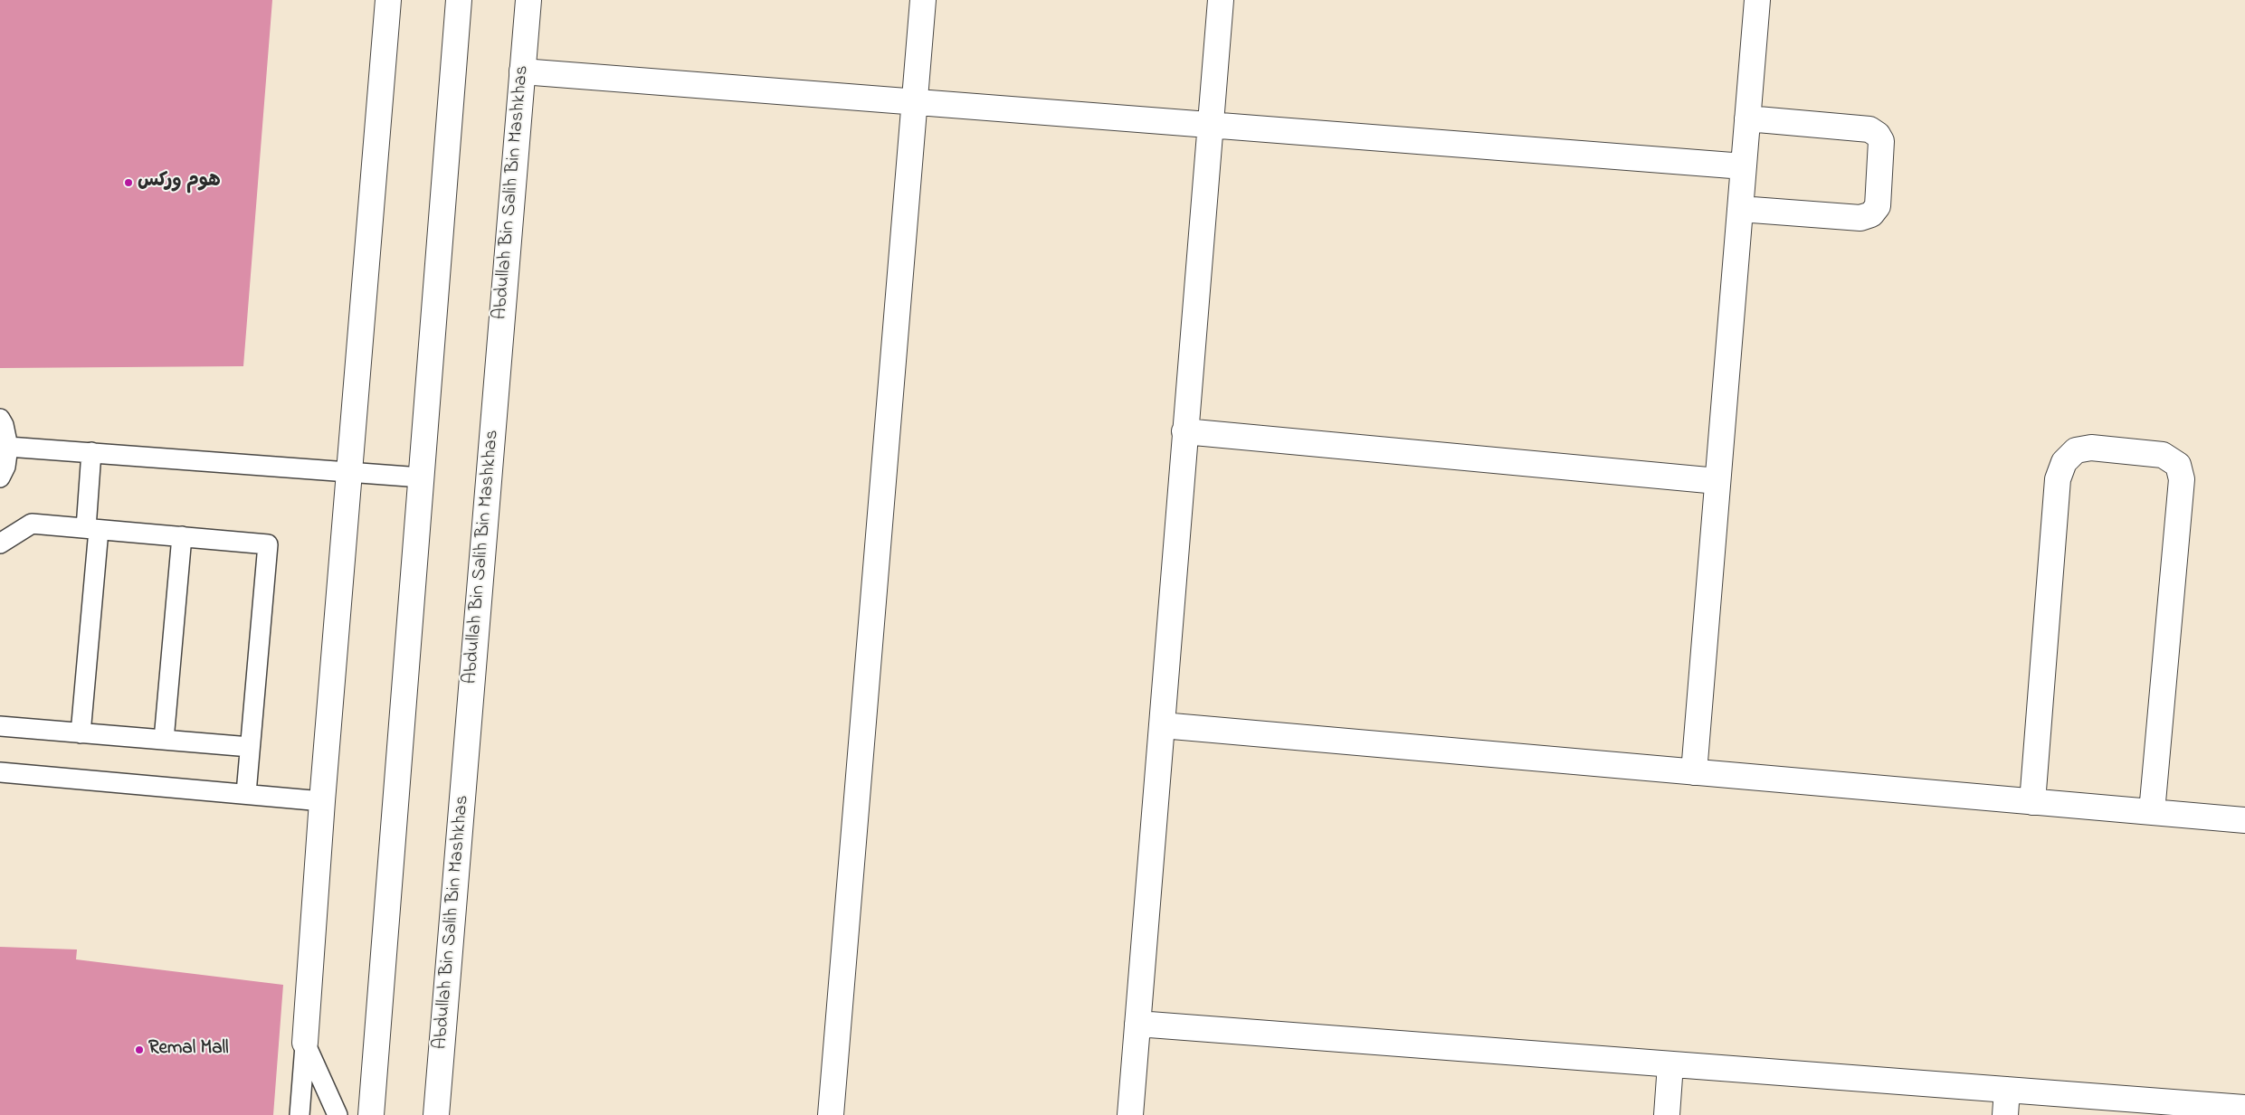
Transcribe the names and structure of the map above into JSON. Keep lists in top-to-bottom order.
{
  "streets": {
    "street": ["Abdullah Bin Salih Bin Mashkhas"]
  },
  "places": ["هوم وركس", "Remal Mall"]
}
